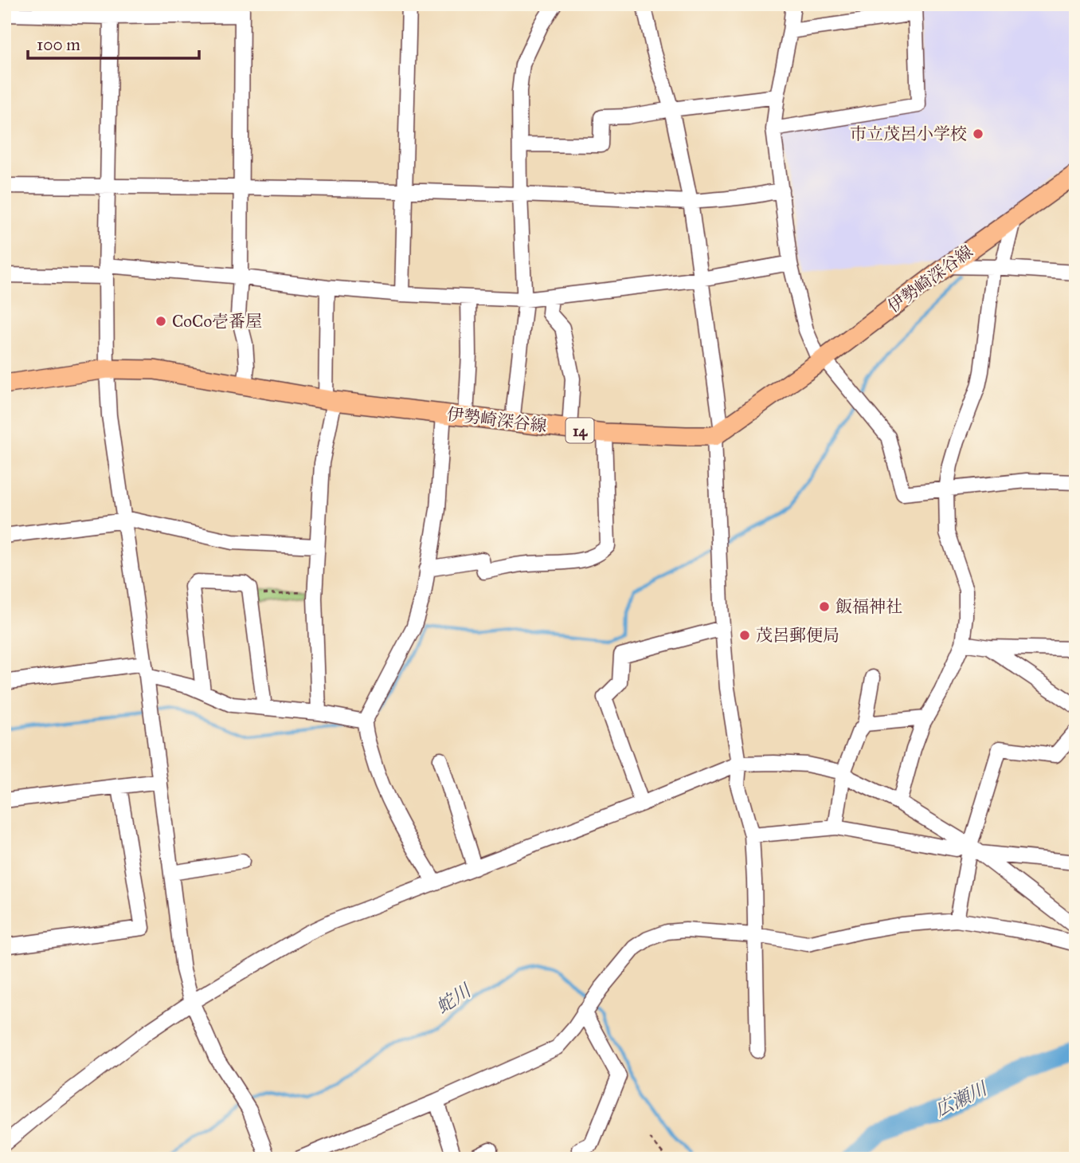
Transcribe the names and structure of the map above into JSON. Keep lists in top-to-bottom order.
{
  "streets": {
    "main road": ["伊勢崎深谷線", "14"]
  },
  "water": ["蛇川", "広瀬川"],
  "places": [
    "市立茂呂小学校",
    "CoCo壱番屋",
    "飯福神社",
    "茂呂郵便局"
  ],
  "scale_bar": "100 m"
}
